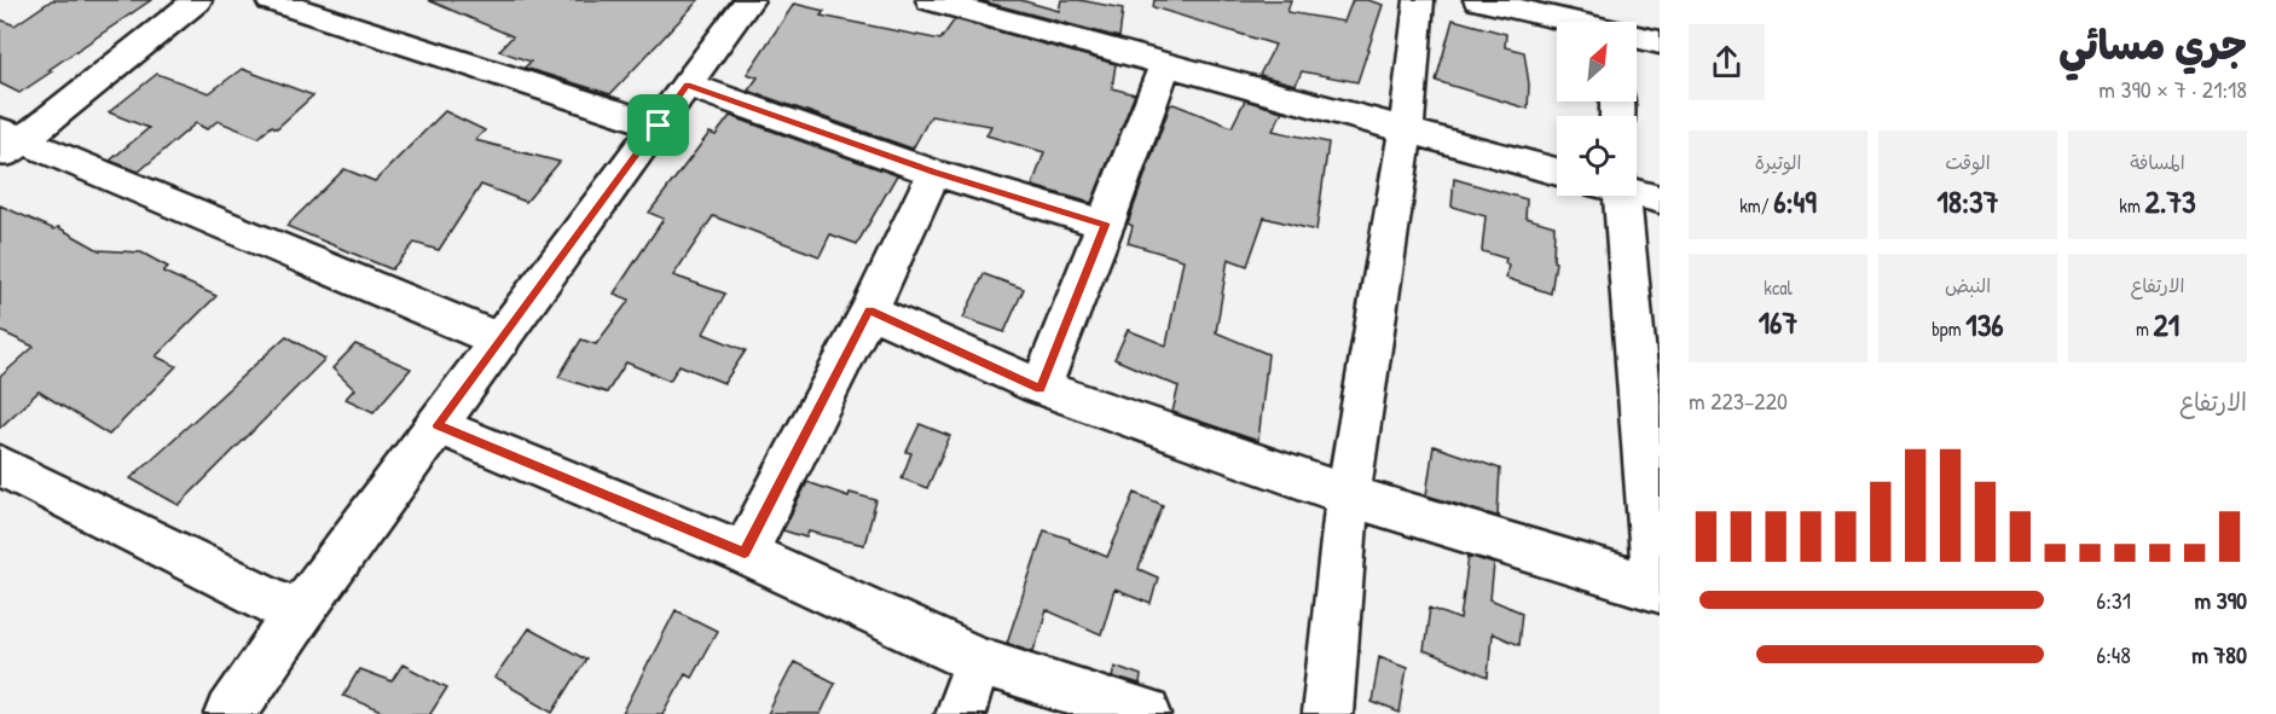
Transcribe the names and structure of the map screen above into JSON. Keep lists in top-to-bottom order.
{
  "north": "top right",
  "page": {
    "heading": ["جري مسائي", "21:18 · 7 × 390 m"],
    "stats": [
      ["المسافة", "2.73 km"],
      ["الوقت", "18:37"],
      ["الوتيرة", "6:49 /km"],
      ["الارتفاع", "21 m"],
      ["النبض", "136 bpm"],
      ["kcal", "167"]
    ],
    "chart": ["الارتفاع", "220–223 m"],
    "list": [
      {
        "name": "390 m",
        "note": "6:31"
      },
      {
        "name": "780 m",
        "note": "6:48"
      }
    ]
  }
}
